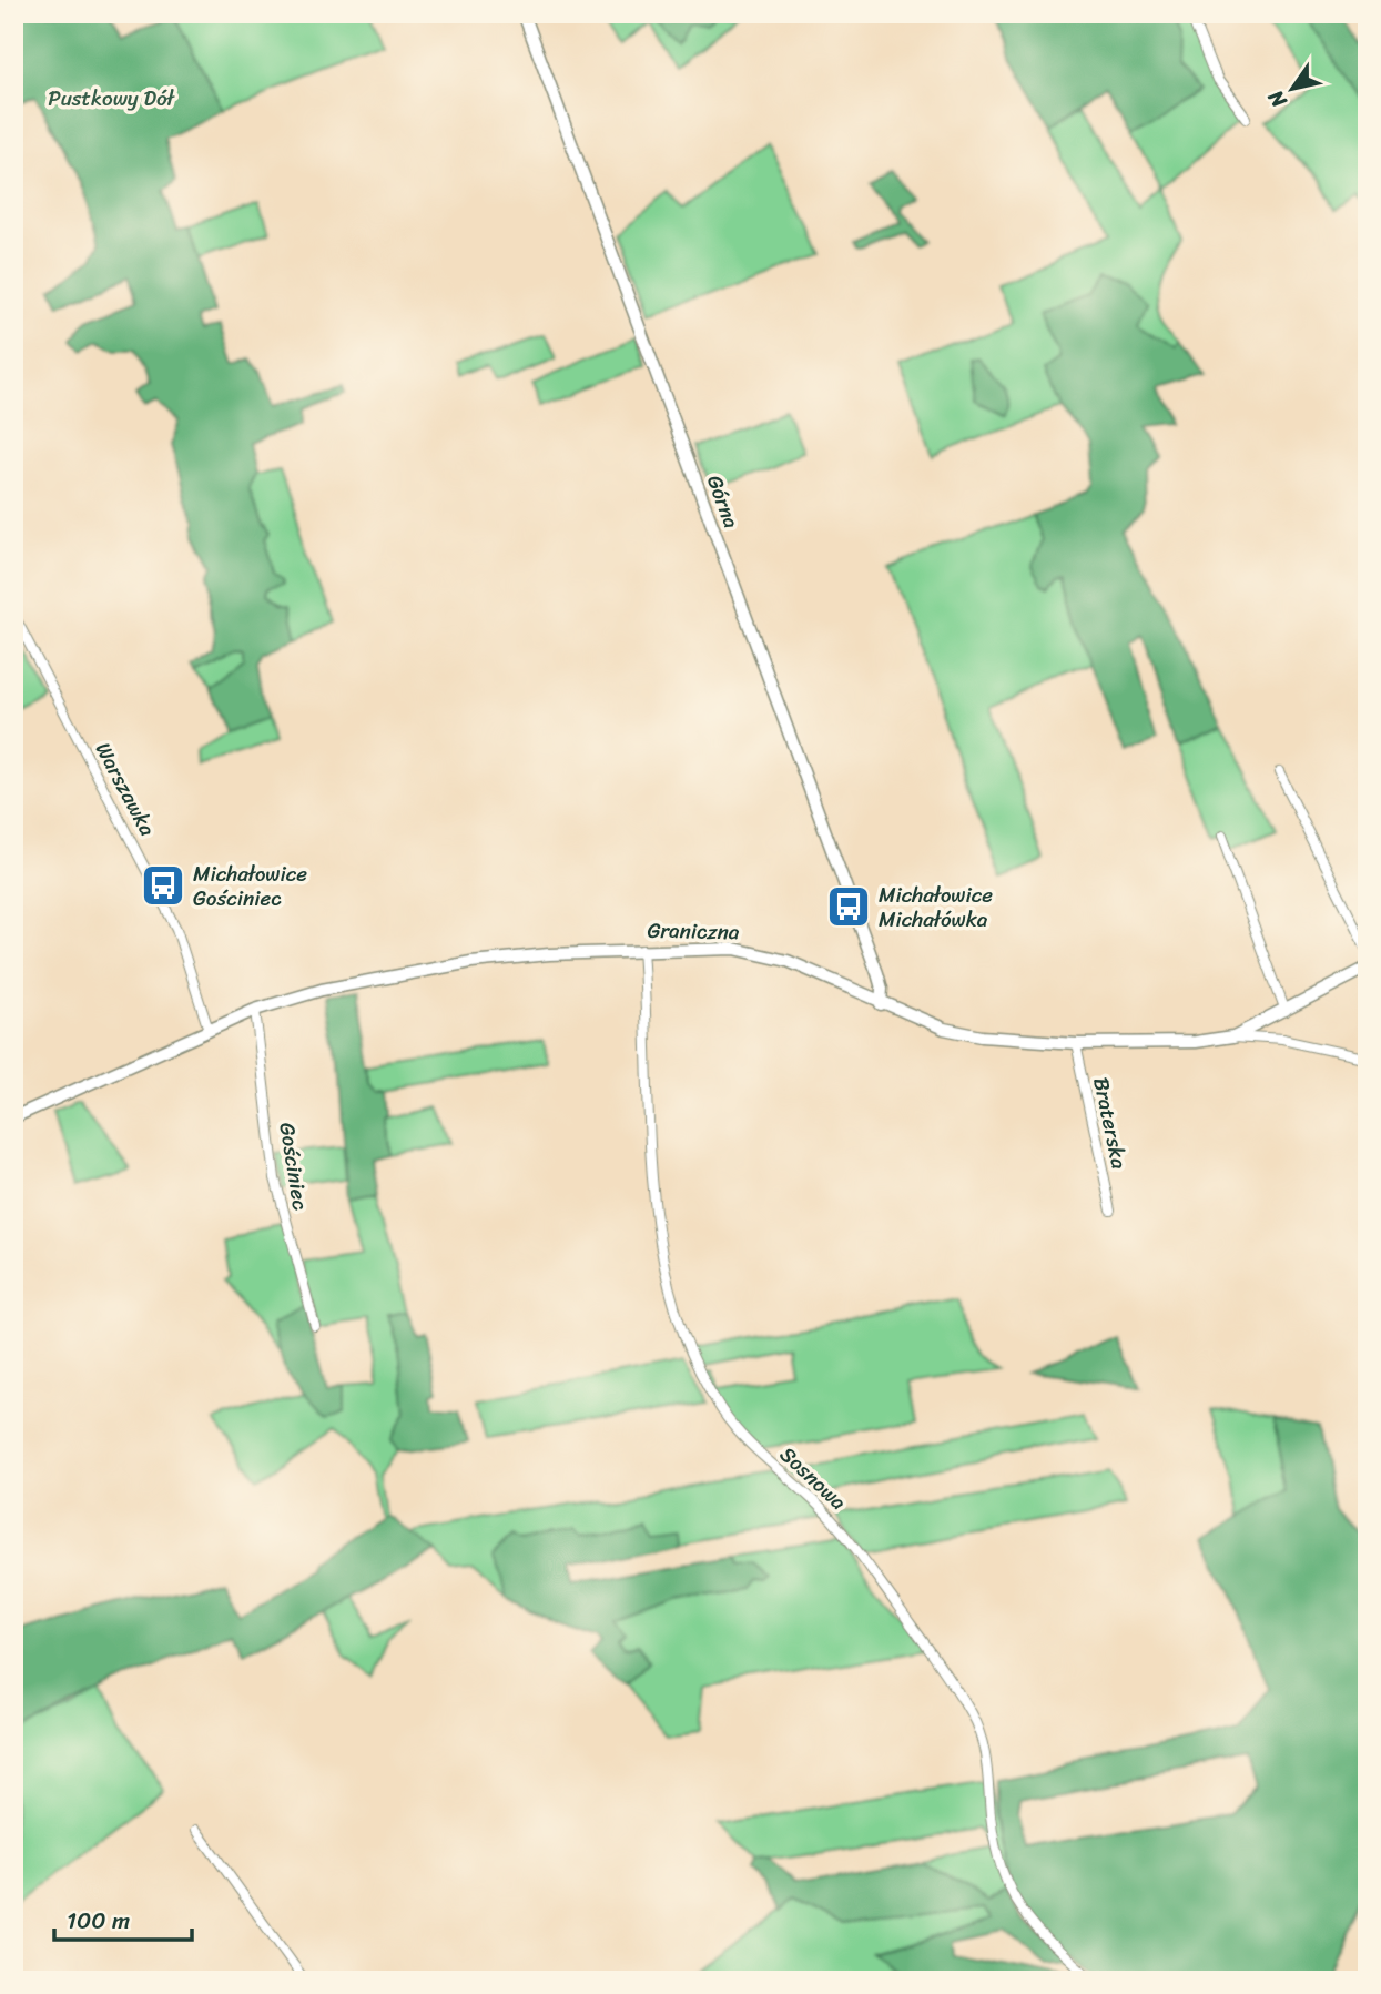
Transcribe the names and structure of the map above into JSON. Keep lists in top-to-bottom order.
{
  "streets": {
    "street": [
      "Górna",
      "Warszawka",
      "Graniczna",
      "Braterska",
      "Gościniec",
      "Sosnowa"
    ]
  },
  "crossings": [
    ["Górna", "Graniczna"],
    ["Warszawka", "Graniczna"],
    ["Graniczna", "Braterska"],
    ["Graniczna", "Gościniec"],
    ["Graniczna", "Sosnowa"]
  ],
  "parks": ["Pustkowy Dół"],
  "places": {
    "bus stop": ["Michałowice Gościniec", "Michałowice Michałówka"]
  },
  "scale_bar": "100 m",
  "north": "bottom left"
}
